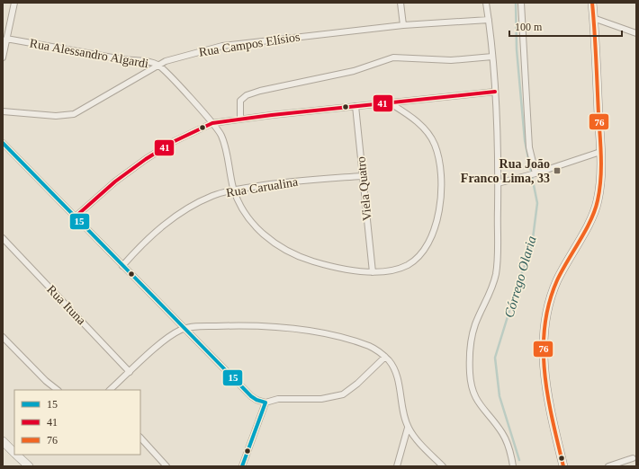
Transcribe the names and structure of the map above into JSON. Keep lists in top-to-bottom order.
{
  "streets": {
    "street": [
      "Rua Campos Elísios",
      "Rua Alessandro Algardi",
      "Rua Carualina",
      "Viela Quatro",
      "Rua Ituna"
    ]
  },
  "crossings": [
    ["Rua Campos Elísios", "Rua Alessandro Algardi"],
    ["Rua Alessandro Algardi", "Rua Carualina"],
    ["Rua Alessandro Algardi", "Viela Quatro"],
    ["Rua Carualina", "Viela Quatro"]
  ],
  "water": ["Córrego Olaria"],
  "places": {
    "transit": ["Rua João Franco Lima, 33"]
  },
  "lines": ["transit line 76", "transit line 41", "transit line 15"],
  "legend": ["15", "41", "76"],
  "scale_bar": "100 m"
}
